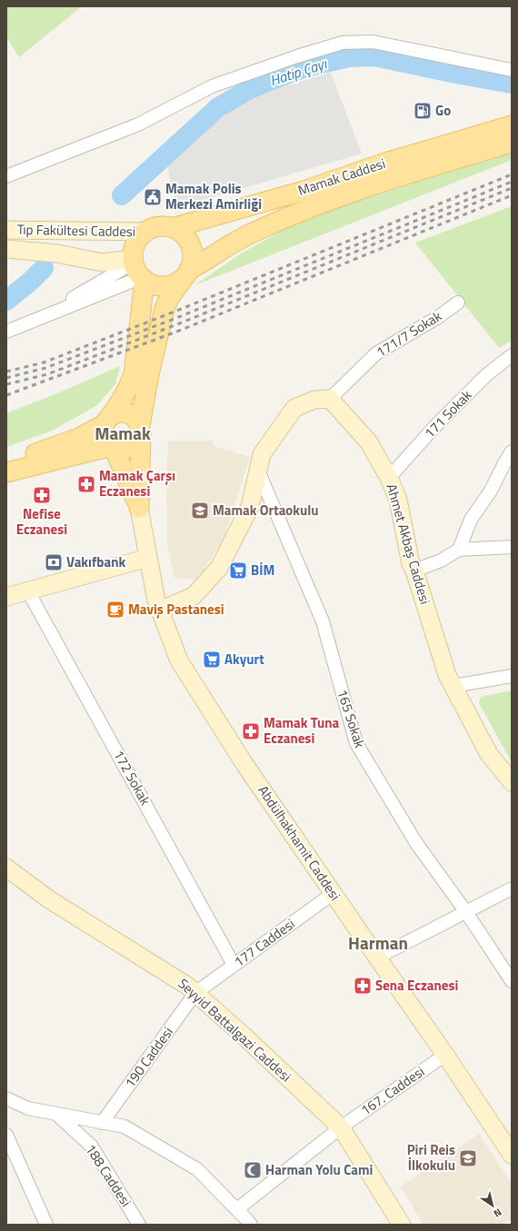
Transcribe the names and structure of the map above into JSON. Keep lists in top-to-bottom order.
{
  "streets": {
    "main road": ["Mamak Caddesi"],
    "street": [
      "Tıp Fakültesi Caddesi",
      "171/7 Sokak",
      "171 Sokak",
      "Ahmet Akbaş Caddesi",
      "165 Sokak",
      "172 Sokak",
      "Abdülhakhamit Caddesi",
      "177 Caddesi",
      "Seyyid Battalgazi Caddesi",
      "190 Caddesi",
      "167. Caddesi",
      "188 Caddesi"
    ]
  },
  "crossings": [
    ["Mamak Caddesi", "Tıp Fakültesi Caddesi"],
    ["Mamak Caddesi", "Abdülhakhamit Caddesi"],
    ["171/7 Sokak", "Ahmet Akbaş Caddesi"],
    ["171 Sokak", "Ahmet Akbaş Caddesi"],
    ["172 Sokak", "177 Caddesi"],
    ["Abdülhakhamit Caddesi", "177 Caddesi"],
    ["Abdülhakhamit Caddesi", "167. Caddesi"],
    ["177 Caddesi", "Seyyid Battalgazi Caddesi"],
    ["177 Caddesi", "190 Caddesi"],
    ["Seyyid Battalgazi Caddesi", "190 Caddesi"],
    ["Seyyid Battalgazi Caddesi", "167. Caddesi"]
  ],
  "districts": ["Mamak", "Harman"],
  "water": ["Hatip Çayı"],
  "places": {
    "fuel station": ["Go"],
    "public building": ["Mamak Polis Merkezi Amirliği"],
    "pharmacy": [
      "Mamak Çarşı Eczanesi",
      "Nefise Eczanesi",
      "Mamak Tuna Eczanesi",
      "Sena Eczanesi"
    ],
    "school or university": ["Mamak Ortaokulu", "Piri Reis İlkokulu"],
    "bank": ["Vakıfbank"],
    "supermarket": ["BİM", "Akyurt"],
    "cafe": ["Maviş Pastanesi"],
    "mosque": ["Harman Yolu Cami"]
  },
  "north": "bottom right"
}
